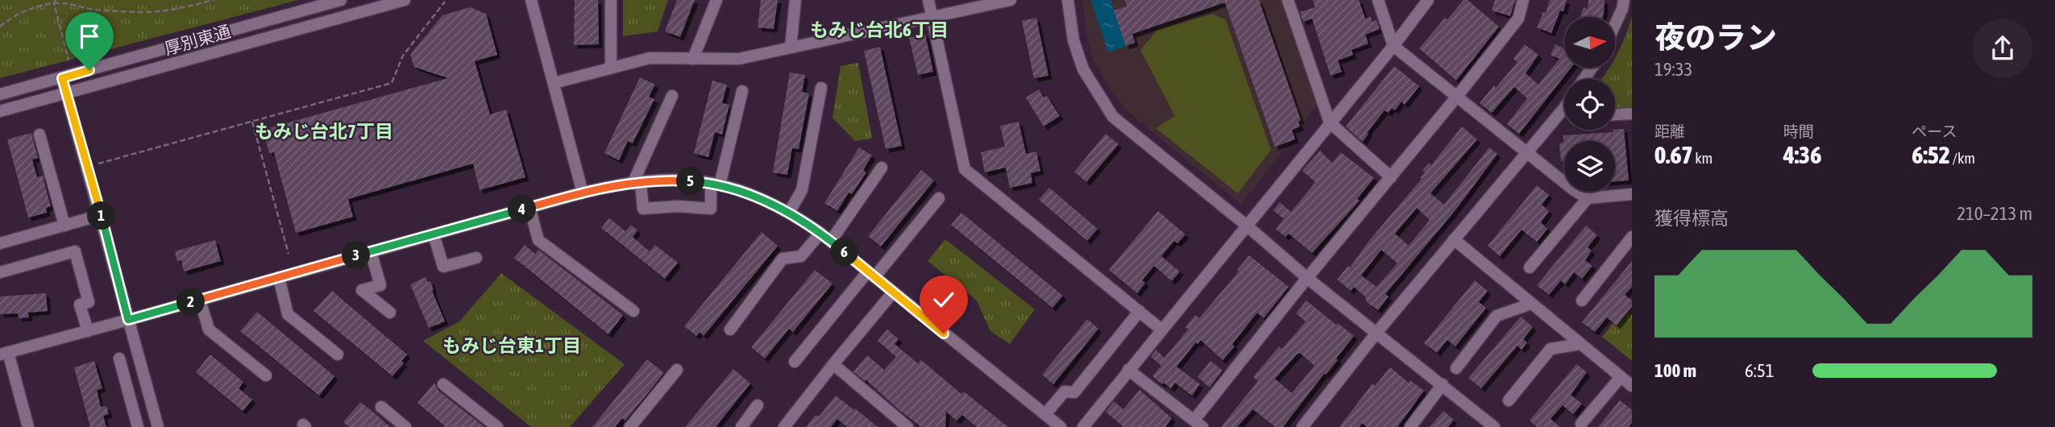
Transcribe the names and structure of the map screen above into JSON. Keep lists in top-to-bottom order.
{
  "streets": {
    "street": ["厚別東通"]
  },
  "districts": ["もみじ台北6丁目", "もみじ台北7丁目", "もみじ台東1丁目"],
  "north": "right",
  "page": {
    "heading": ["夜のラン", "19:33"],
    "stats": [
      ["距離", "0.67 km"],
      ["時間", "4:36"],
      ["ペース", "6:52 /km"]
    ],
    "pins": [
      "5",
      "4",
      "1",
      "6",
      "3",
      "2"
    ],
    "chart": ["獲得標高", "210–213 m"],
    "list": [
      {
        "name": "100 m",
        "note": "6:51"
      }
    ]
  }
}
